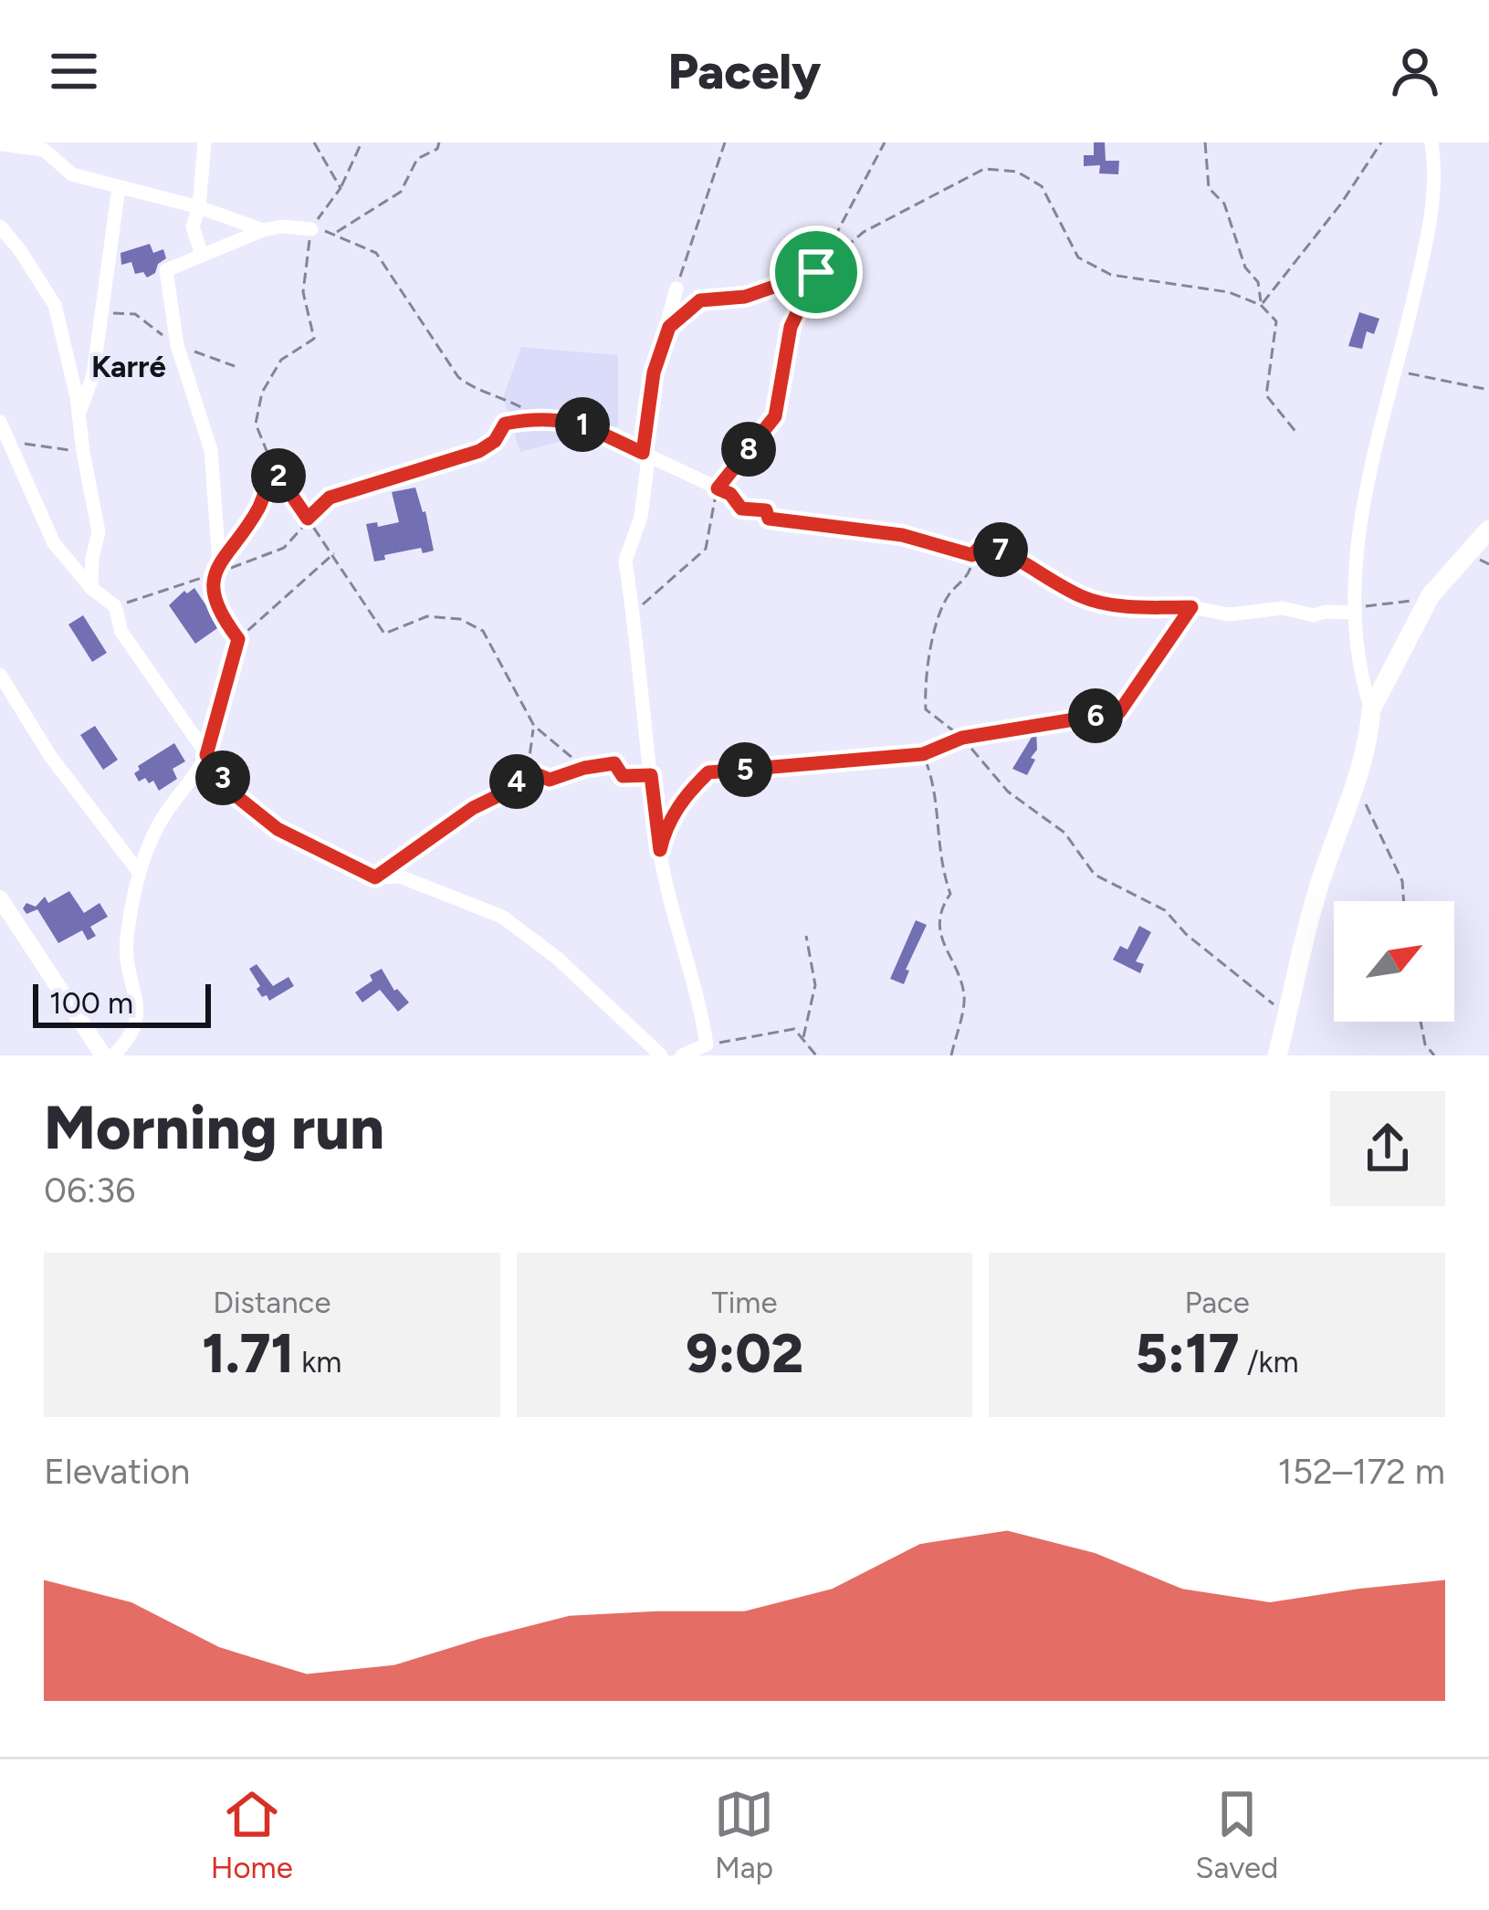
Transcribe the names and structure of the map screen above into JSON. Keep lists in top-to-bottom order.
{
  "districts": ["Karré"],
  "scale_bar": "100 m",
  "north": "top right",
  "page": {
    "header": "Pacely",
    "pins": [
      "1",
      "8",
      "2",
      "7",
      "6",
      "5",
      "3",
      "4"
    ],
    "scale": "100 m",
    "heading": ["Morning run", "06:36"],
    "stats": [
      ["Distance", "1.71 km"],
      ["Time", "9:02"],
      ["Pace", "5:17 /km"]
    ],
    "chart": ["Elevation", "152–172 m"],
    "tabs": ["Home", "Map", "Saved"]
  }
}
